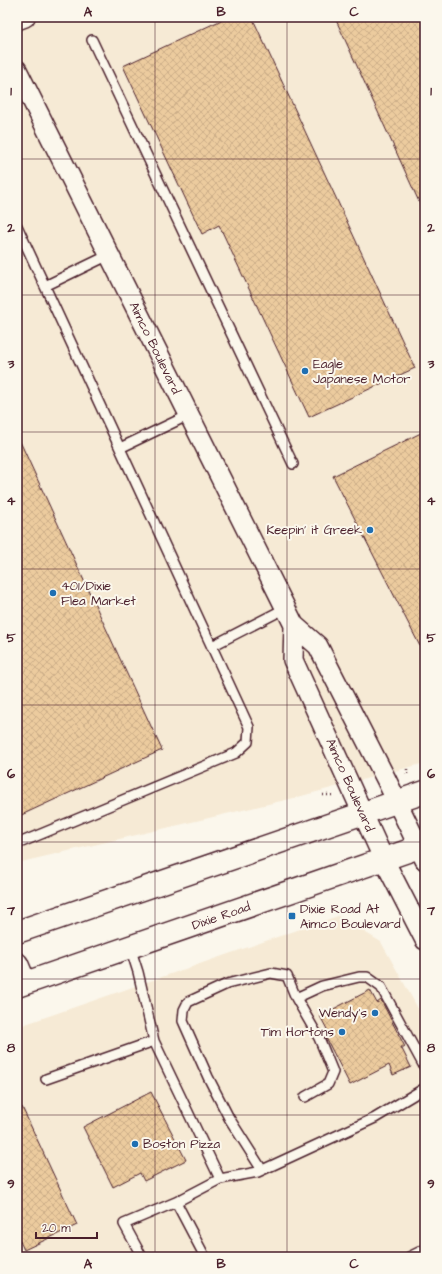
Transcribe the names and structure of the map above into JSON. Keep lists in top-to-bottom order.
{
  "streets": {
    "main road": ["Dixie Road"],
    "street": ["Aimco Boulevard"]
  },
  "crossings": [
    ["Aimco Boulevard", "Dixie Road"]
  ],
  "places": {
    "other": [
      "Eagle Japanese Motor",
      "Keepin' it Greek",
      "401/Dixie Flea Market",
      "Wendy's",
      "Tim Hortons",
      "Boston Pizza"
    ],
    "transit": ["Dixie Road At Aimco Boulevard"]
  },
  "scale_bar": "20 m",
  "grid": {
    "columns": ["A", "B", "C"],
    "rows": [
      "1",
      "2",
      "3",
      "4",
      "5",
      "6",
      "7",
      "8",
      "9"
    ]
  }
}
